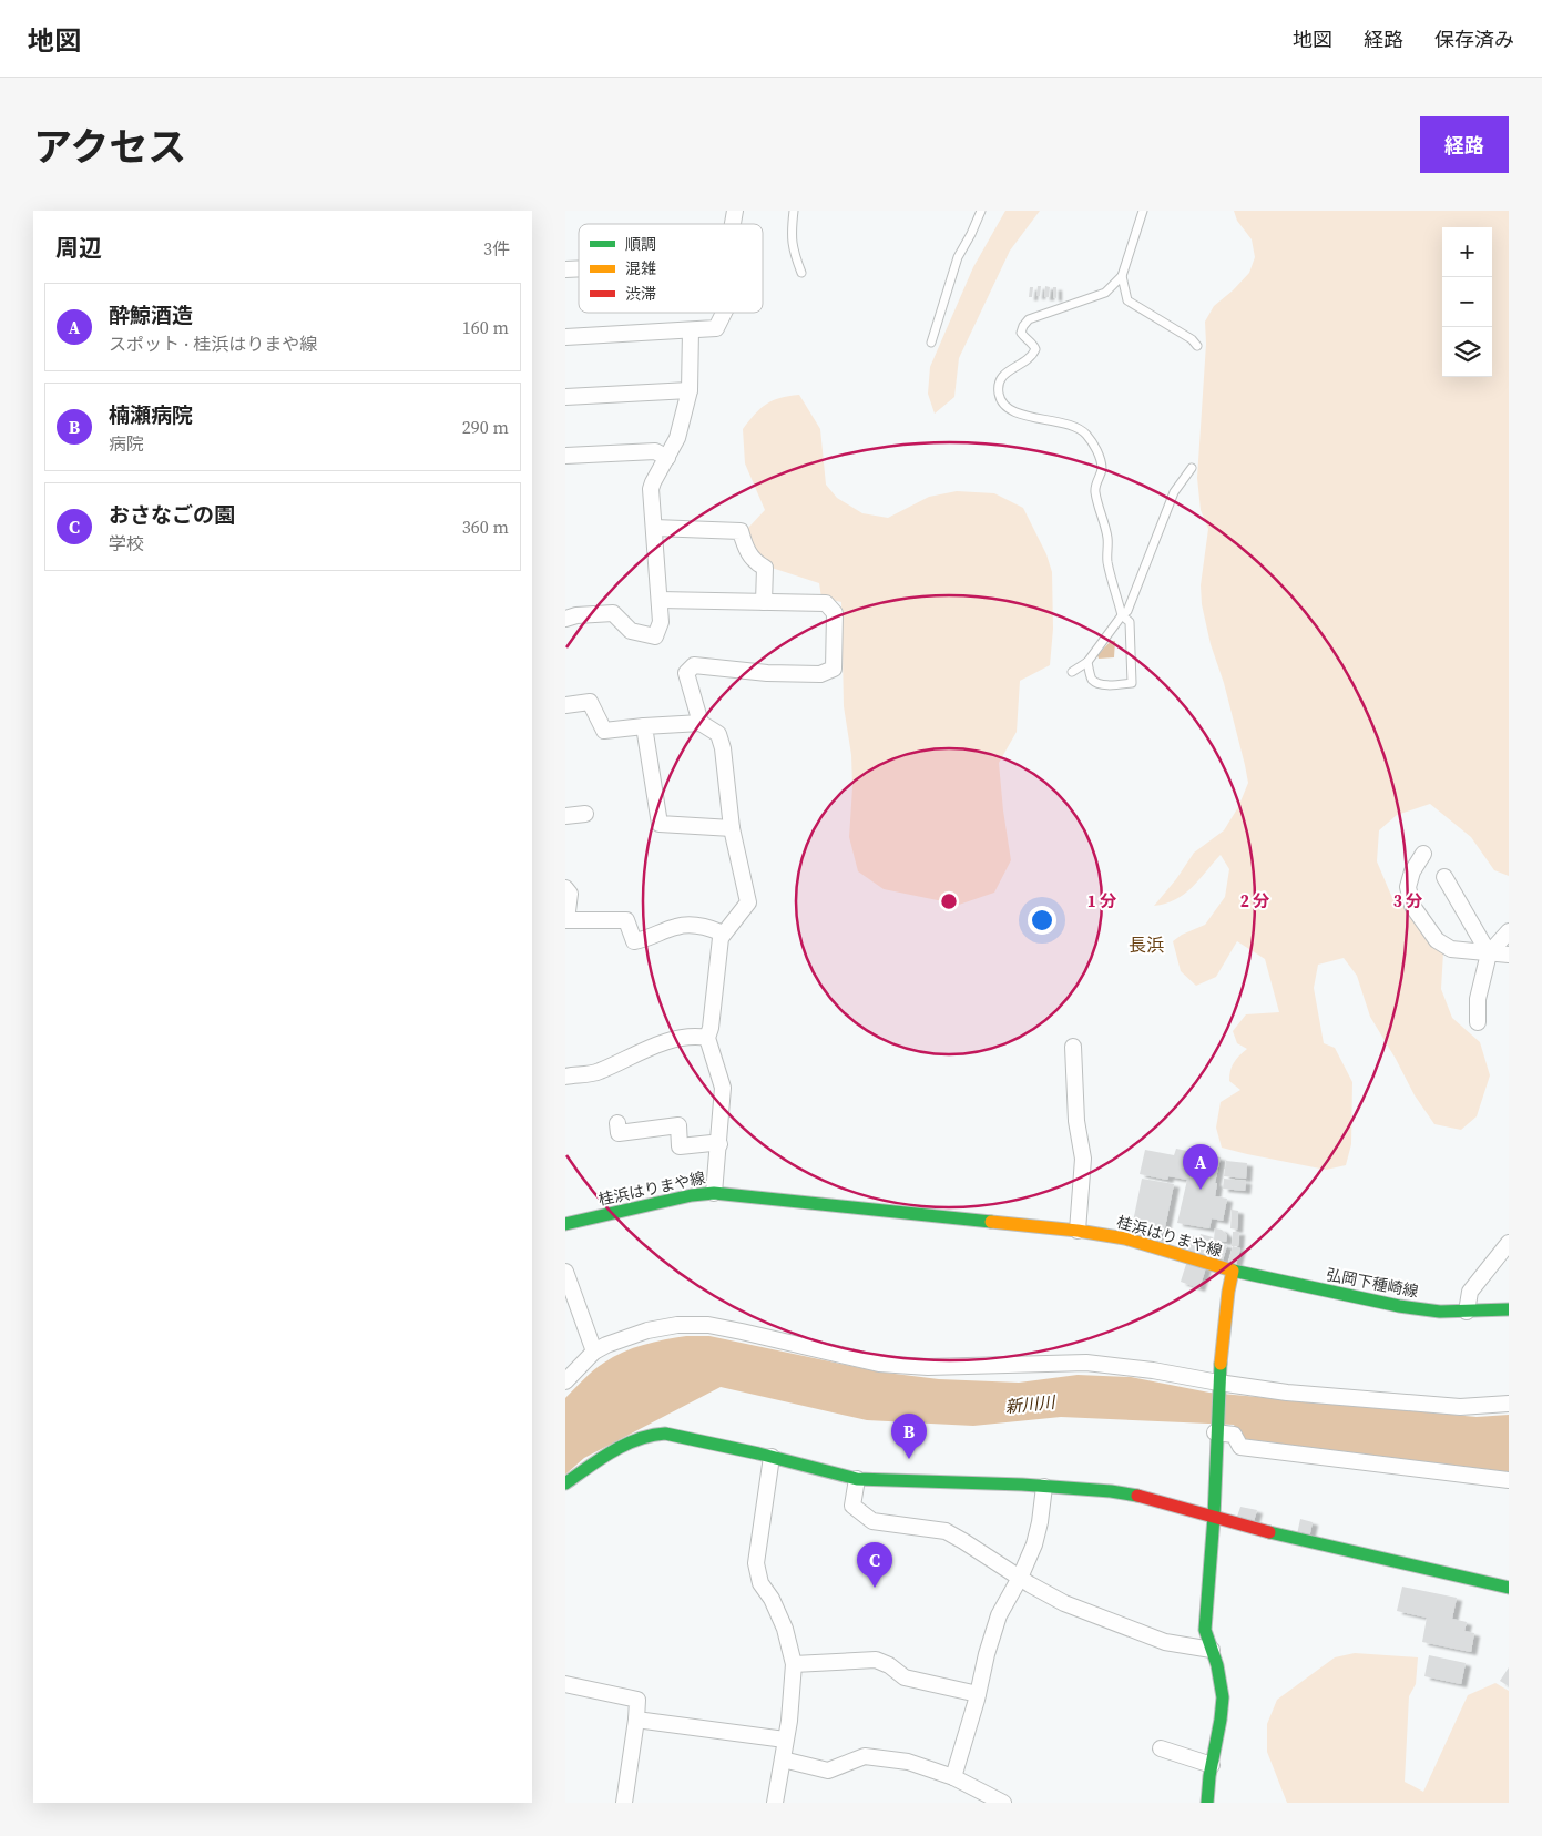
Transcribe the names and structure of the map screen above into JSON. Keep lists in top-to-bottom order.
{
  "streets": {
    "main road": ["桂浜はりまや線", "弘岡下種崎線"]
  },
  "crossings": [
    ["桂浜はりまや線", "弘岡下種崎線"]
  ],
  "districts": ["長浜"],
  "water": ["新川川"],
  "legend": ["順調", "混雑", "渋滞"],
  "page": {
    "header": "地図",
    "nav": ["地図", "経路", "保存済み"],
    "title": "アクセス",
    "buttons": "経路",
    "heading": ["周辺", "3件"],
    "map_buttons": ["+", "−"],
    "list": [
      {
        "mark": "A",
        "name": "酔鯨酒造",
        "note": "スポット · 桂浜はりまや線",
        "value": "160 m"
      },
      {
        "mark": "B",
        "name": "楠瀬病院",
        "note": "病院",
        "value": "290 m"
      },
      {
        "mark": "C",
        "name": "おさなごの園",
        "note": "学校",
        "value": "360 m"
      }
    ],
    "pins": ["A", "B", "C"]
  },
  "rings": ["1 分", "2 分", "3 分"]
}
